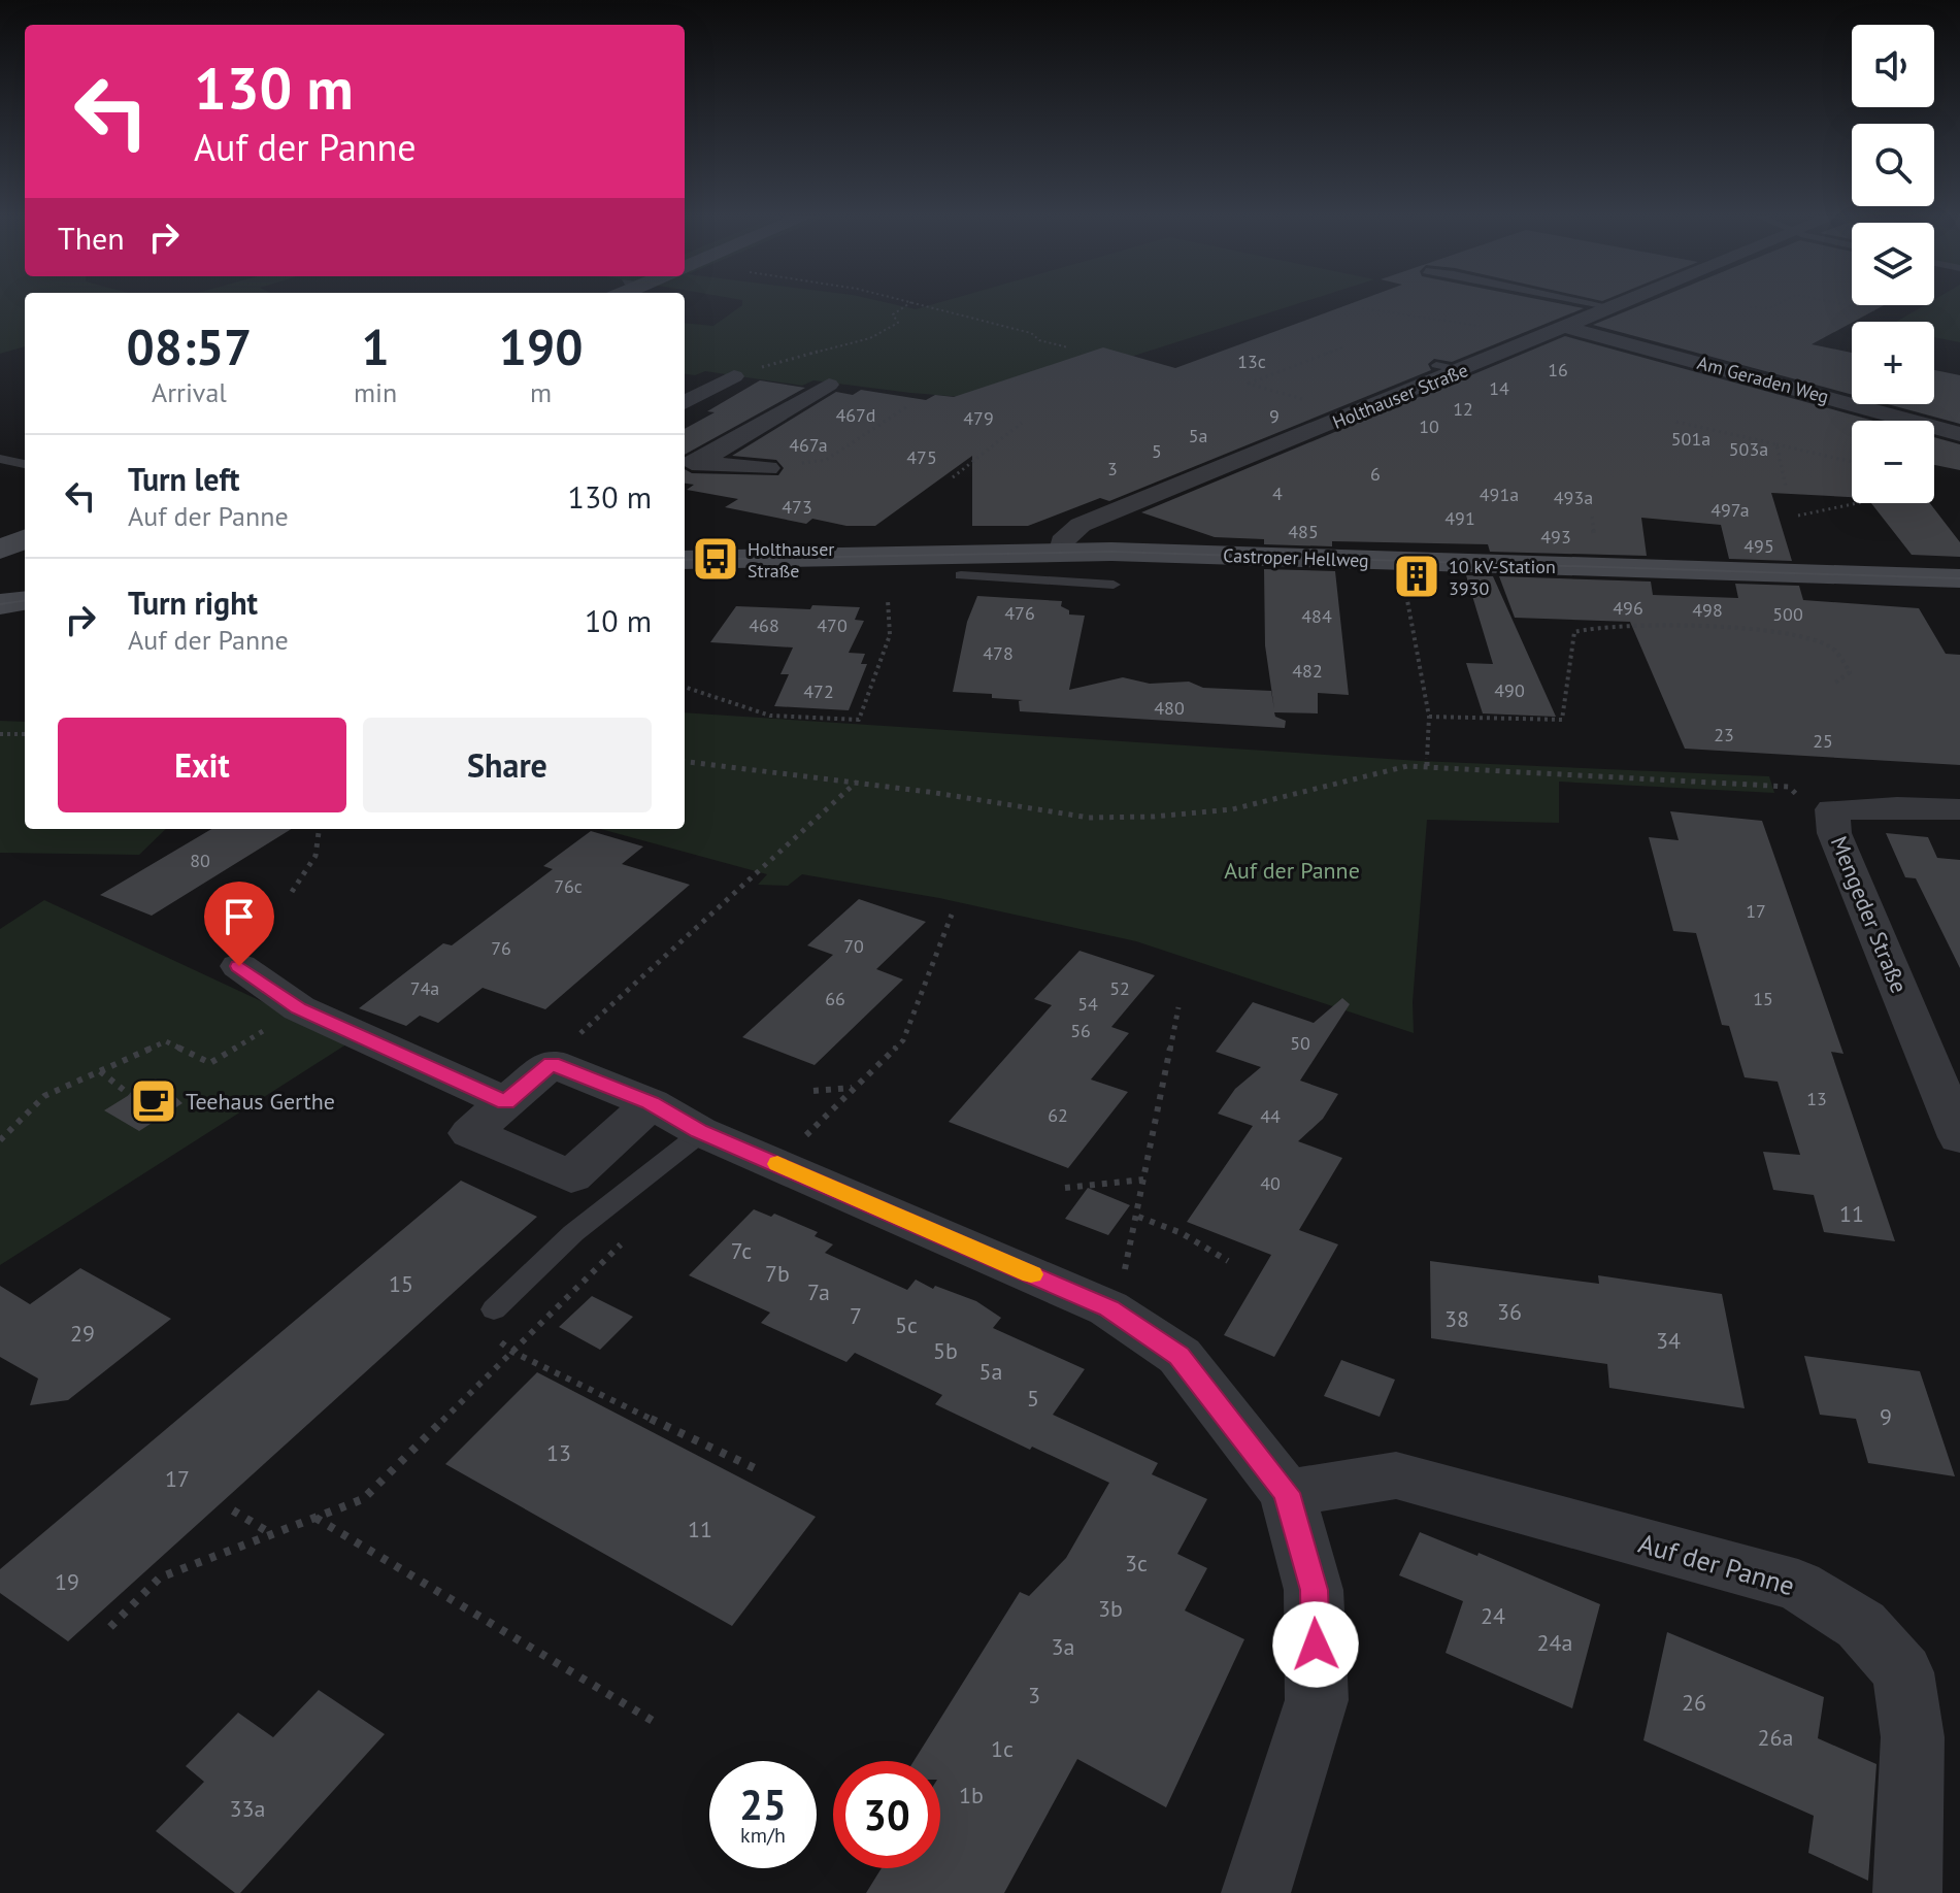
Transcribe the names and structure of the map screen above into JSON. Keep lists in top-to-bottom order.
{
  "streets": {
    "main road": ["Castroper Hellweg"],
    "street": [
      "Am Geraden Weg",
      "Holthauser Straße",
      "Mengeder Straße",
      "Auf der Panne"
    ]
  },
  "crossings": [
    ["Am Geraden Weg", "Holthauser Straße"],
    ["Holthauser Straße", "Castroper Hellweg"]
  ],
  "parks": ["Auf der Panne"],
  "places": {
    "bus stop": ["Holthauser Straße"],
    "building": ["10 kV-Station 3930"],
    "cafe": ["Teehaus Gerthe"]
  },
  "house_numbers": [
    "13c",
    "16",
    "14",
    "12",
    "467d",
    "9",
    "479",
    "10",
    "5a",
    "501a",
    "467a",
    "503a",
    "5",
    "475",
    "3",
    "6",
    "4",
    "491a",
    "493a",
    "473",
    "497a",
    "491",
    "485",
    "493",
    "495",
    "496",
    "498",
    "476",
    "500",
    "484",
    "468",
    "470",
    "478",
    "482",
    "490",
    "472",
    "480",
    "23",
    "25",
    "80",
    "76c",
    "17",
    "70",
    "76",
    "74a",
    "52",
    "66",
    "15",
    "54",
    "56",
    "50",
    "13",
    "62",
    "44",
    "40",
    "11",
    "7c",
    "7b",
    "15",
    "7a",
    "36",
    "7",
    "38",
    "5c",
    "29",
    "34",
    "5b",
    "5a",
    "5",
    "9",
    "13",
    "17",
    "11",
    "3c",
    "19",
    "3b",
    "24",
    "24a",
    "3a",
    "3",
    "26",
    "26a",
    "1c",
    "1b",
    "33a"
  ],
  "page": {
    "map_buttons": ["+", "−"],
    "turn": ["130 m", "Auf der Panne"],
    "then": "Then",
    "eta": [
      "08:57",
      "Arrival",
      "1",
      "min",
      "190",
      "m"
    ],
    "list": [
      {
        "name": "Turn left",
        "note": "Auf der Panne",
        "value": "130 m"
      },
      {
        "name": "Turn right",
        "note": "Auf der Panne",
        "value": "10 m"
      }
    ],
    "buttons": ["Exit", "Share"],
    "speed": "25 km/h",
    "limit": "30"
  }
}
